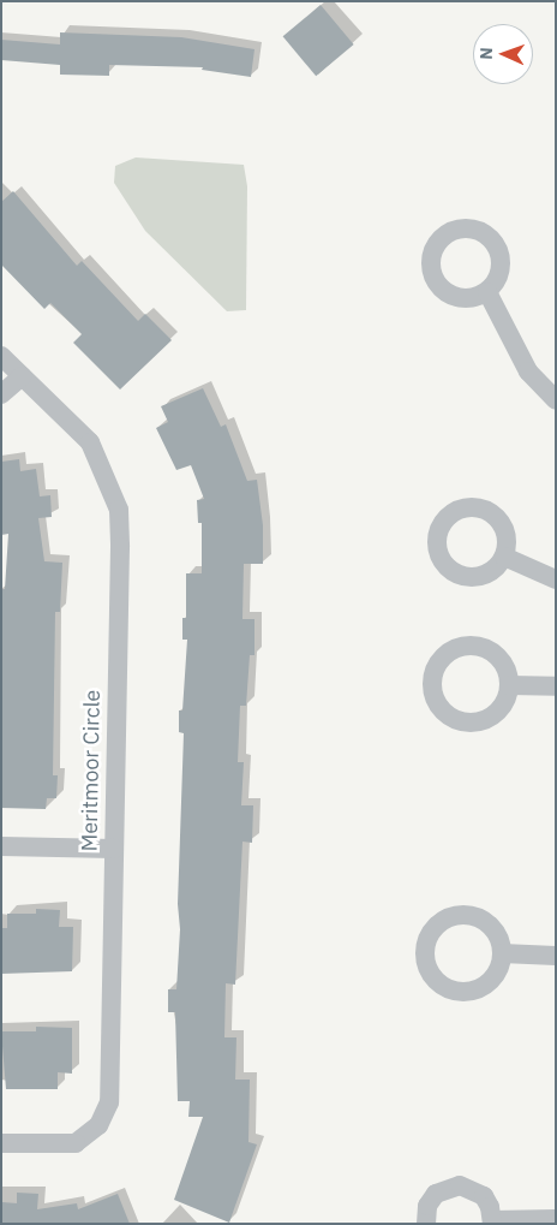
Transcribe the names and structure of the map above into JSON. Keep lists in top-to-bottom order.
{
  "streets": {
    "street": ["Meritmoor Circle"]
  },
  "north": "left"
}
